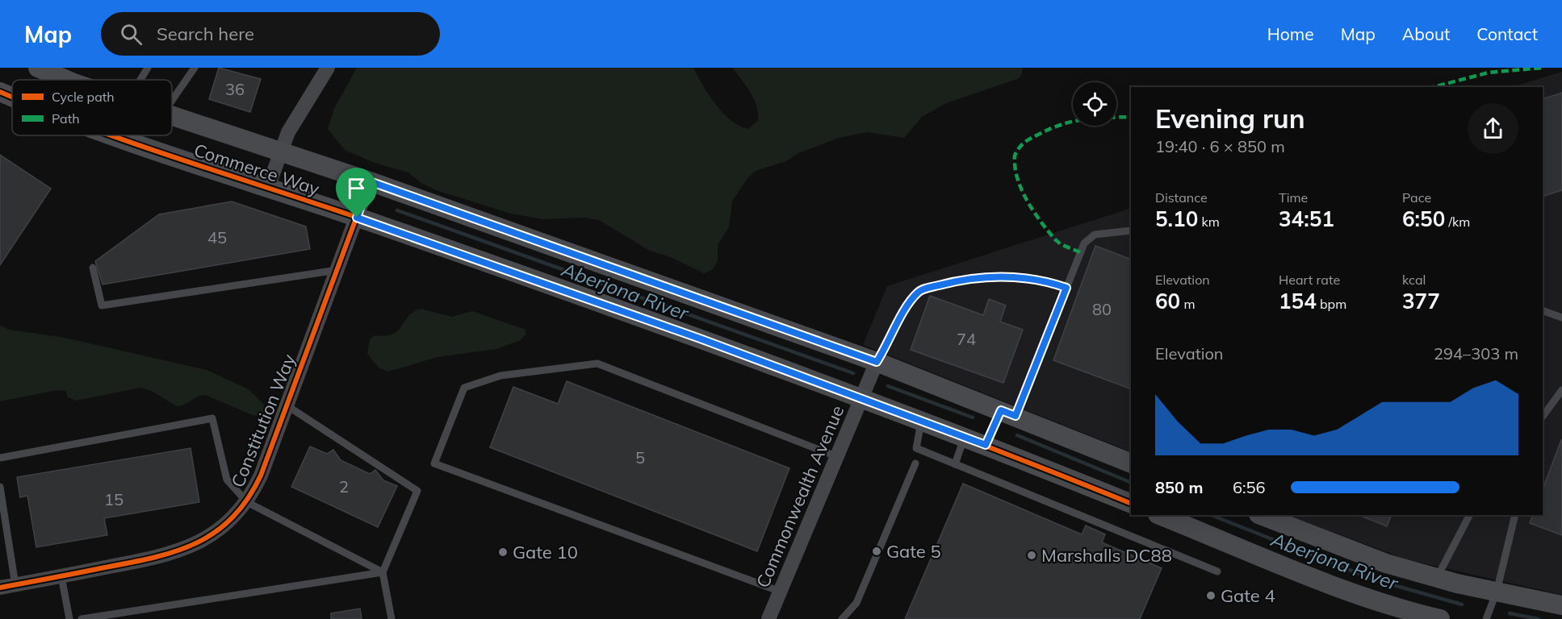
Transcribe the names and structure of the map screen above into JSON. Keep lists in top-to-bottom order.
{
  "streets": {
    "street": ["Commerce Way", "Constitution Way", "Commonwealth Avenue"]
  },
  "crossings": [
    ["Commerce Way", "Constitution Way"],
    ["Commerce Way", "Commonwealth Avenue"]
  ],
  "water": ["Aberjona River"],
  "places": [
    "Gate 5",
    "Gate 10",
    "Marshalls DC88",
    "Gate 4"
  ],
  "house_numbers": [
    "36",
    "45",
    "80",
    "74",
    "5",
    "2",
    "15"
  ],
  "legend": ["Cycle path", "Path"],
  "page": {
    "header": "Map",
    "search": "Search here",
    "nav": [
      "Home",
      "Map",
      "About",
      "Contact"
    ],
    "heading": ["Evening run", "19:40 · 6 × 850 m"],
    "stats": [
      ["Distance", "5.10 km"],
      ["Time", "34:51"],
      ["Pace", "6:50 /km"],
      ["Elevation", "60 m"],
      ["Heart rate", "154 bpm"],
      ["kcal", "377"]
    ],
    "chart": ["Elevation", "294–303 m"],
    "list": [
      {
        "name": "850 m",
        "note": "6:56"
      }
    ]
  }
}
